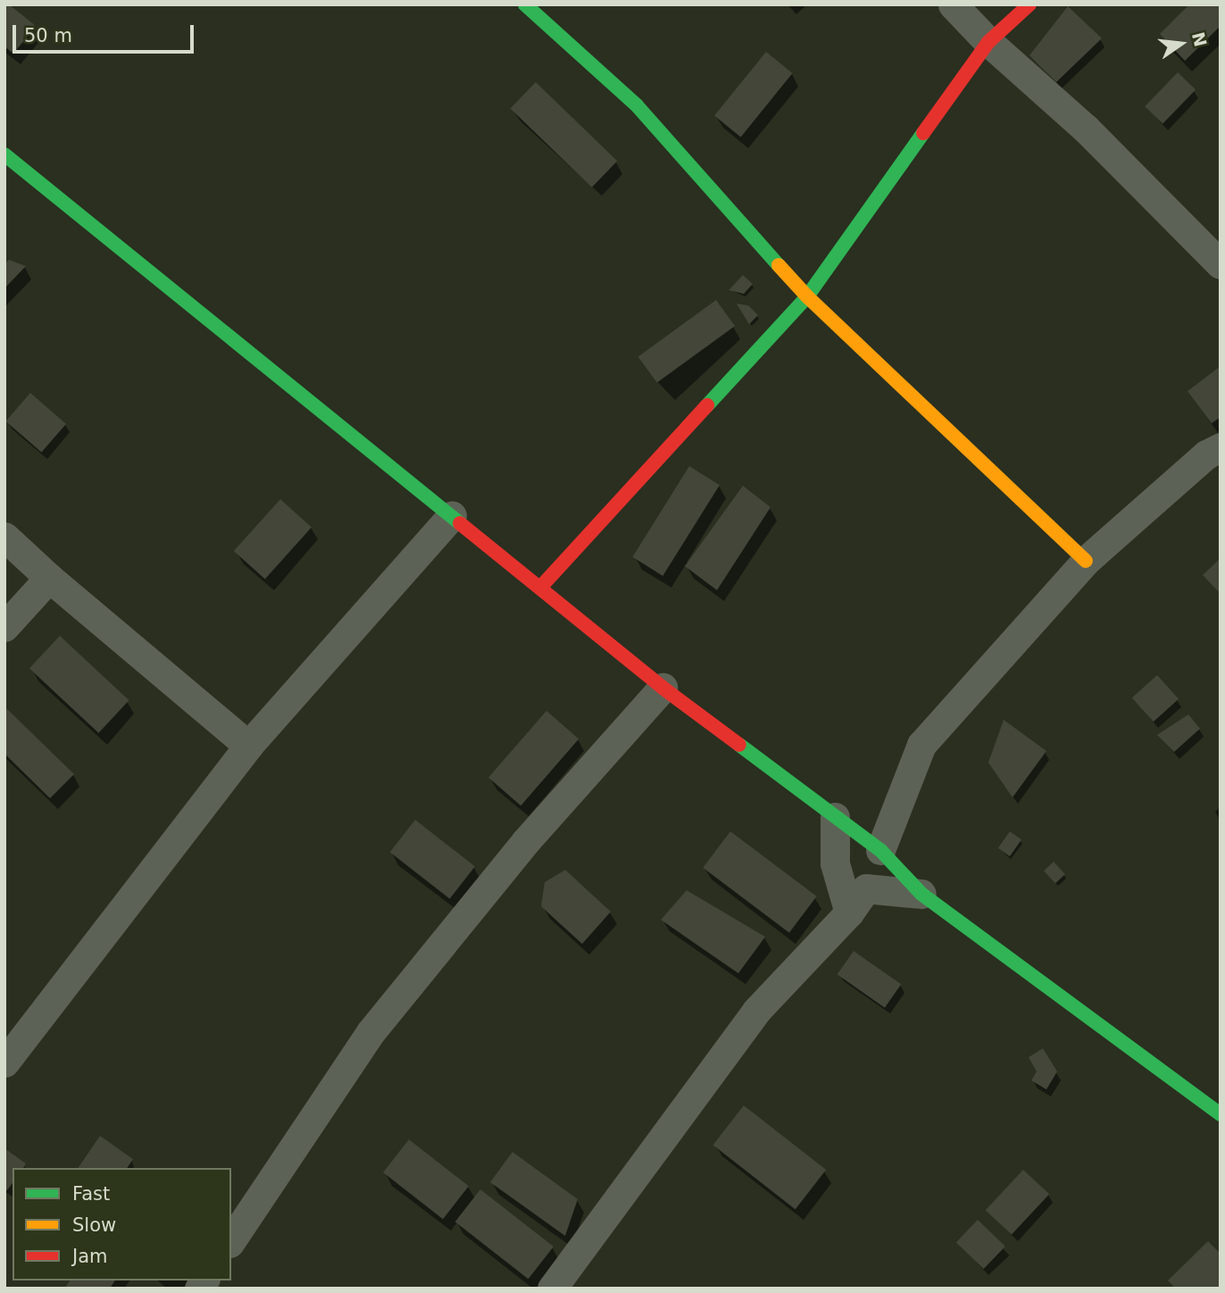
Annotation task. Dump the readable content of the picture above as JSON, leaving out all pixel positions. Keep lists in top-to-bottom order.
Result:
{
  "legend": ["Fast", "Slow", "Jam"],
  "scale_bar": "50 m",
  "north": "right"
}
